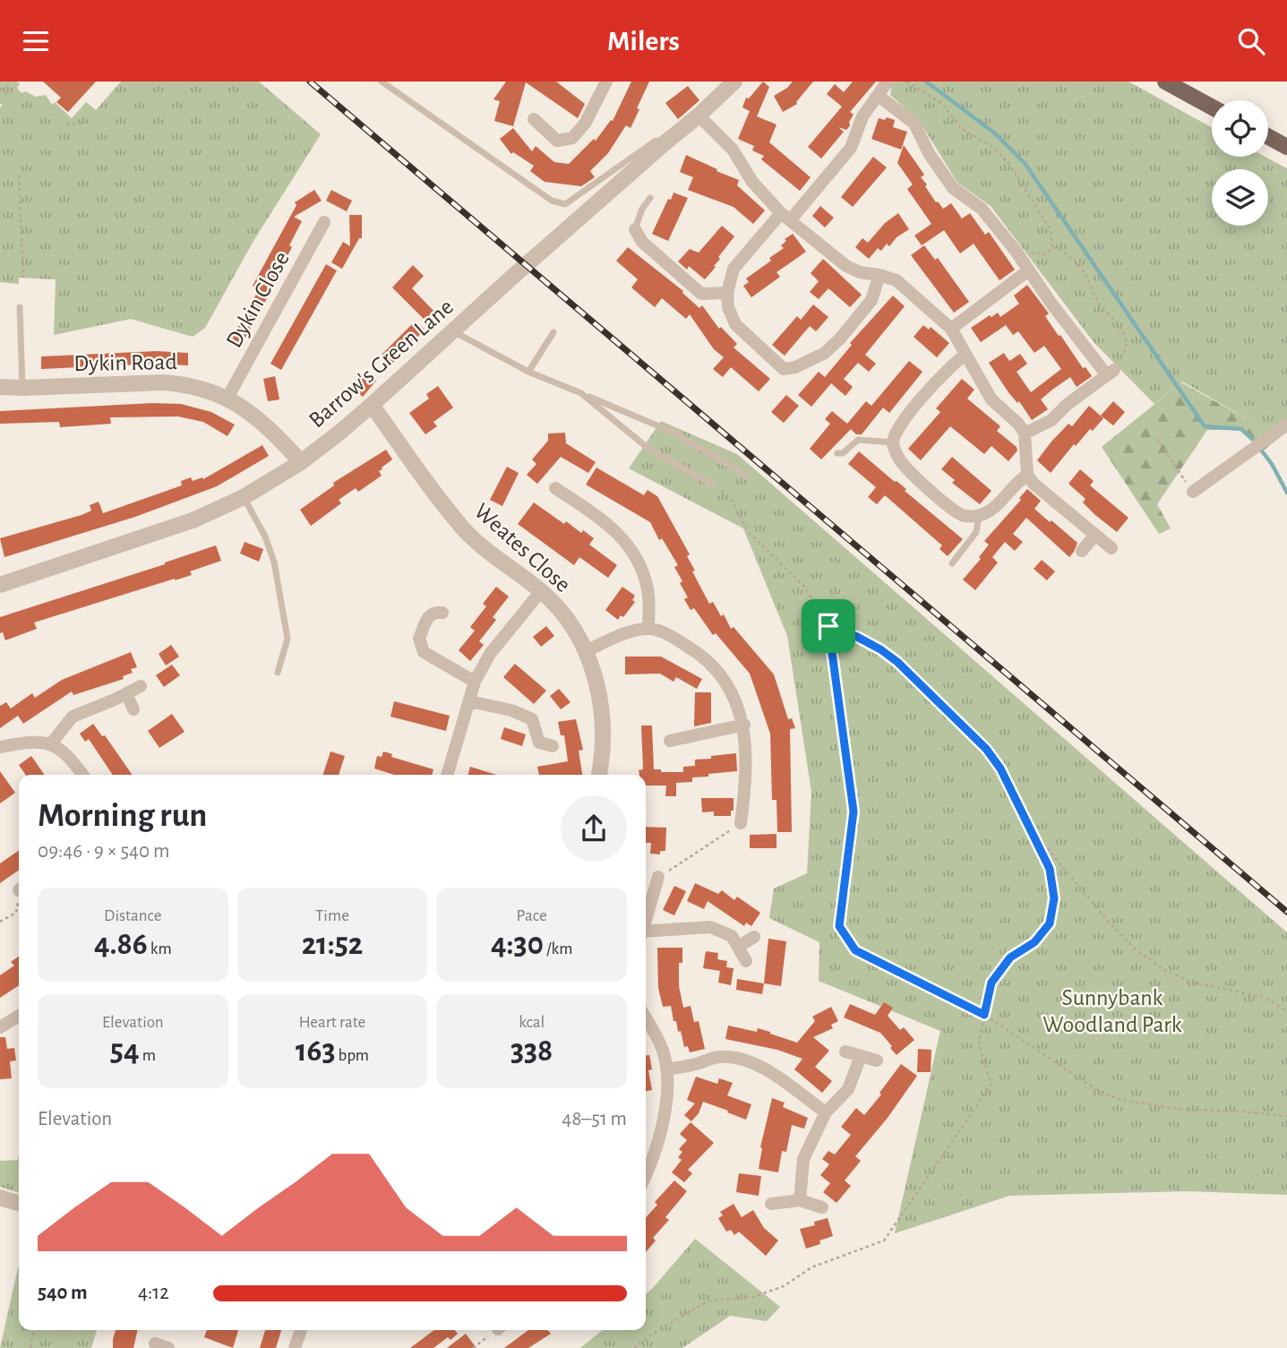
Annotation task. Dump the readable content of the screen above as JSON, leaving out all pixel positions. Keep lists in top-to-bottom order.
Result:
{
  "streets": {
    "street": [
      "Dykin Close",
      "Dykin Road",
      "Barrow's Green Lane",
      "Weates Close"
    ]
  },
  "crossings": [
    ["Dykin Close", "Dykin Road"],
    ["Dykin Road", "Barrow's Green Lane"],
    ["Barrow's Green Lane", "Weates Close"]
  ],
  "parks": ["Sunnybank Woodland Park"],
  "page": {
    "header": "Milers",
    "heading": ["Morning run", "09:46 · 9 × 540 m"],
    "stats": [
      ["Distance", "4.86 km"],
      ["Time", "21:52"],
      ["Pace", "4:30 /km"],
      ["Elevation", "54 m"],
      ["Heart rate", "163 bpm"],
      ["kcal", "338"]
    ],
    "chart": ["Elevation", "48–51 m"],
    "list": [
      {
        "name": "540 m",
        "note": "4:12"
      }
    ]
  }
}
